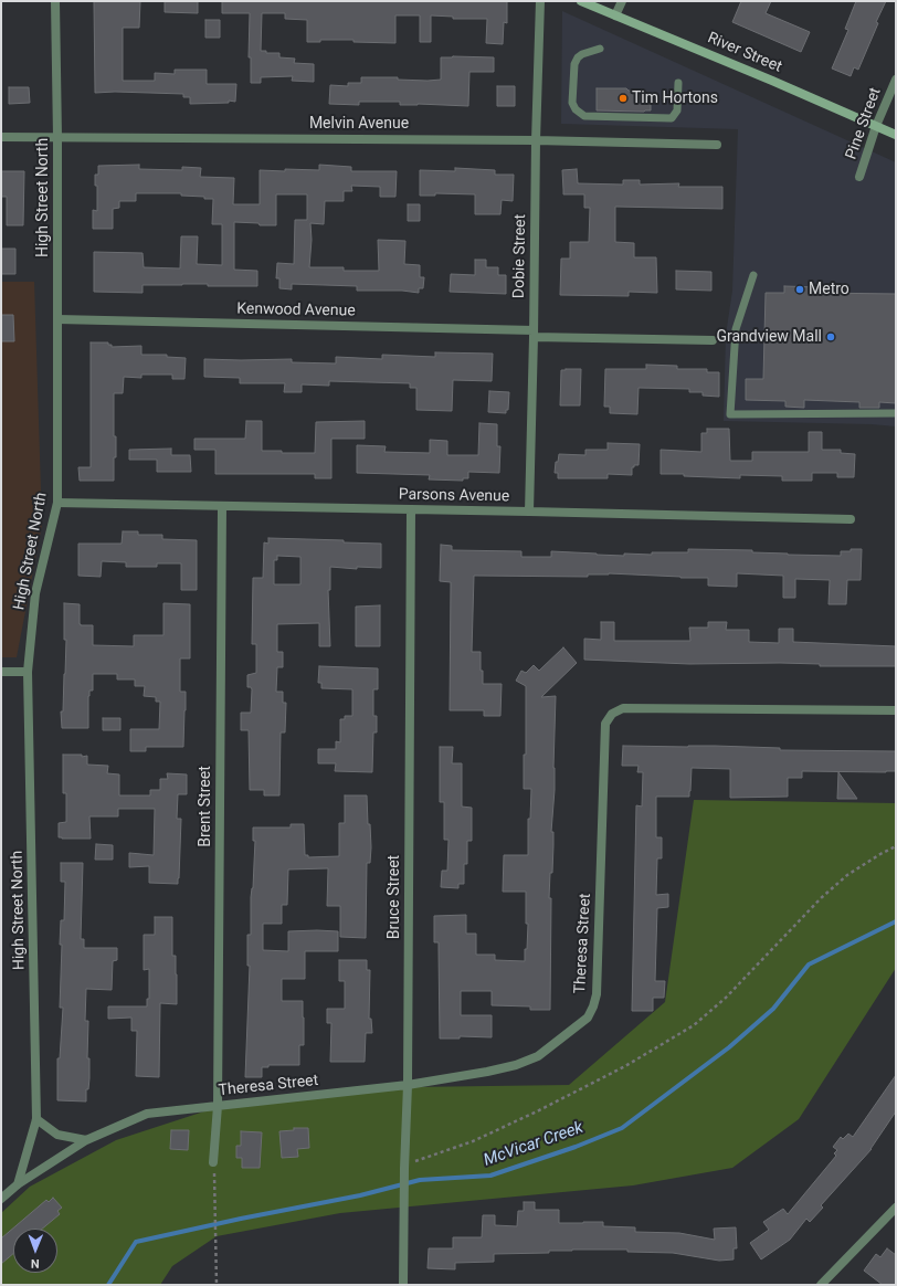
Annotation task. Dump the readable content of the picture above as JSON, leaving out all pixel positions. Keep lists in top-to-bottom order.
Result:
{
  "streets": {
    "main road": ["River Street"],
    "street": [
      "Melvin Avenue",
      "Pine Street",
      "High Street North",
      "Dobie Street",
      "Kenwood Avenue",
      "Parsons Avenue",
      "Brent Street",
      "Bruce Street",
      "Theresa Street"
    ]
  },
  "crossings": [
    ["River Street", "Pine Street"],
    ["Melvin Avenue", "High Street North"],
    ["Melvin Avenue", "Dobie Street"],
    ["High Street North", "Kenwood Avenue"],
    ["High Street North", "Parsons Avenue"],
    ["High Street North", "Theresa Street"],
    ["Dobie Street", "Kenwood Avenue"],
    ["Dobie Street", "Parsons Avenue"],
    ["Parsons Avenue", "Brent Street"],
    ["Parsons Avenue", "Bruce Street"],
    ["Brent Street", "Theresa Street"],
    ["Bruce Street", "Theresa Street"]
  ],
  "water": ["McVicar Creek"],
  "places": ["Tim Hortons", "Metro", "Grandview Mall"],
  "north": "bottom"
}
